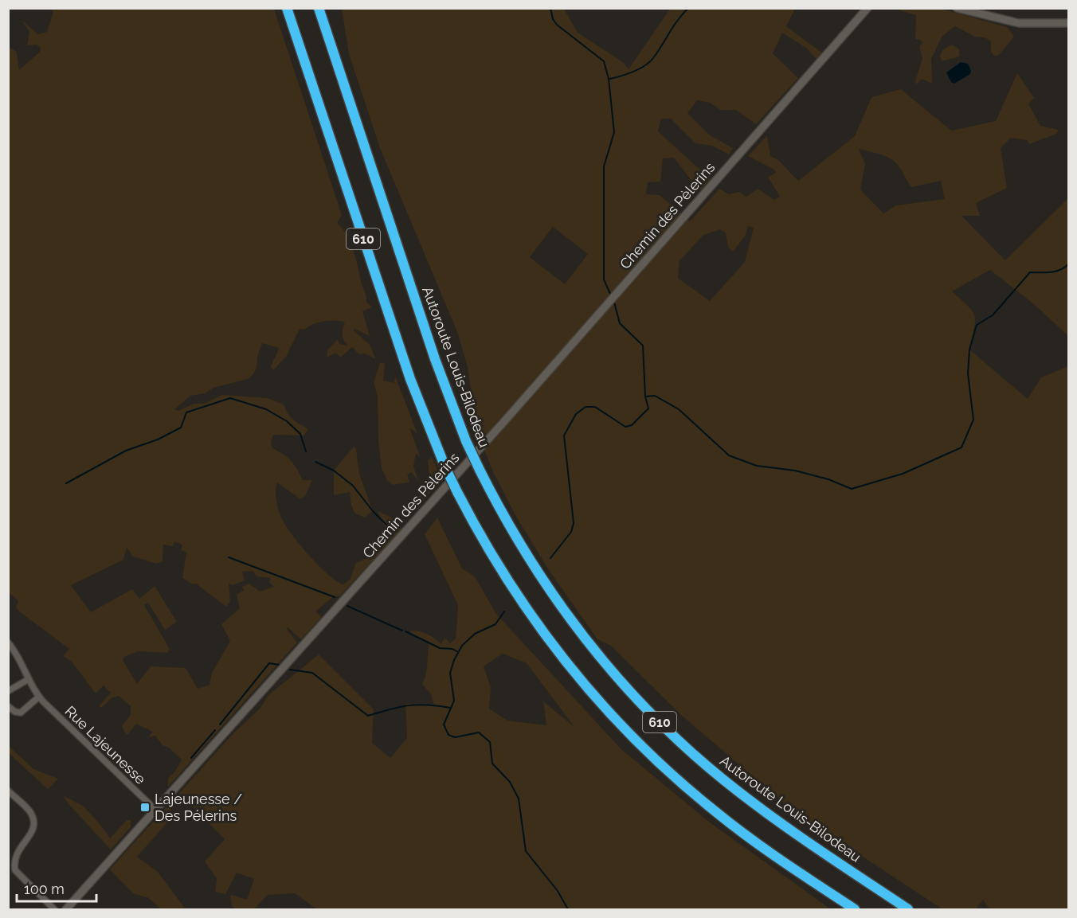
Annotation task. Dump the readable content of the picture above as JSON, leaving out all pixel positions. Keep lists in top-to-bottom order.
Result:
{
  "streets": {
    "highway": ["610", "Autoroute Louis-Bilodeau"],
    "street": ["Chemin des Pèlerins", "Rue Lajeunesse"]
  },
  "crossings": [
    ["Chemin des Pèlerins", "Rue Lajeunesse"]
  ],
  "places": {
    "transit": ["Lajeunesse / Des Pélerins"]
  },
  "scale_bar": "100 m"
}
